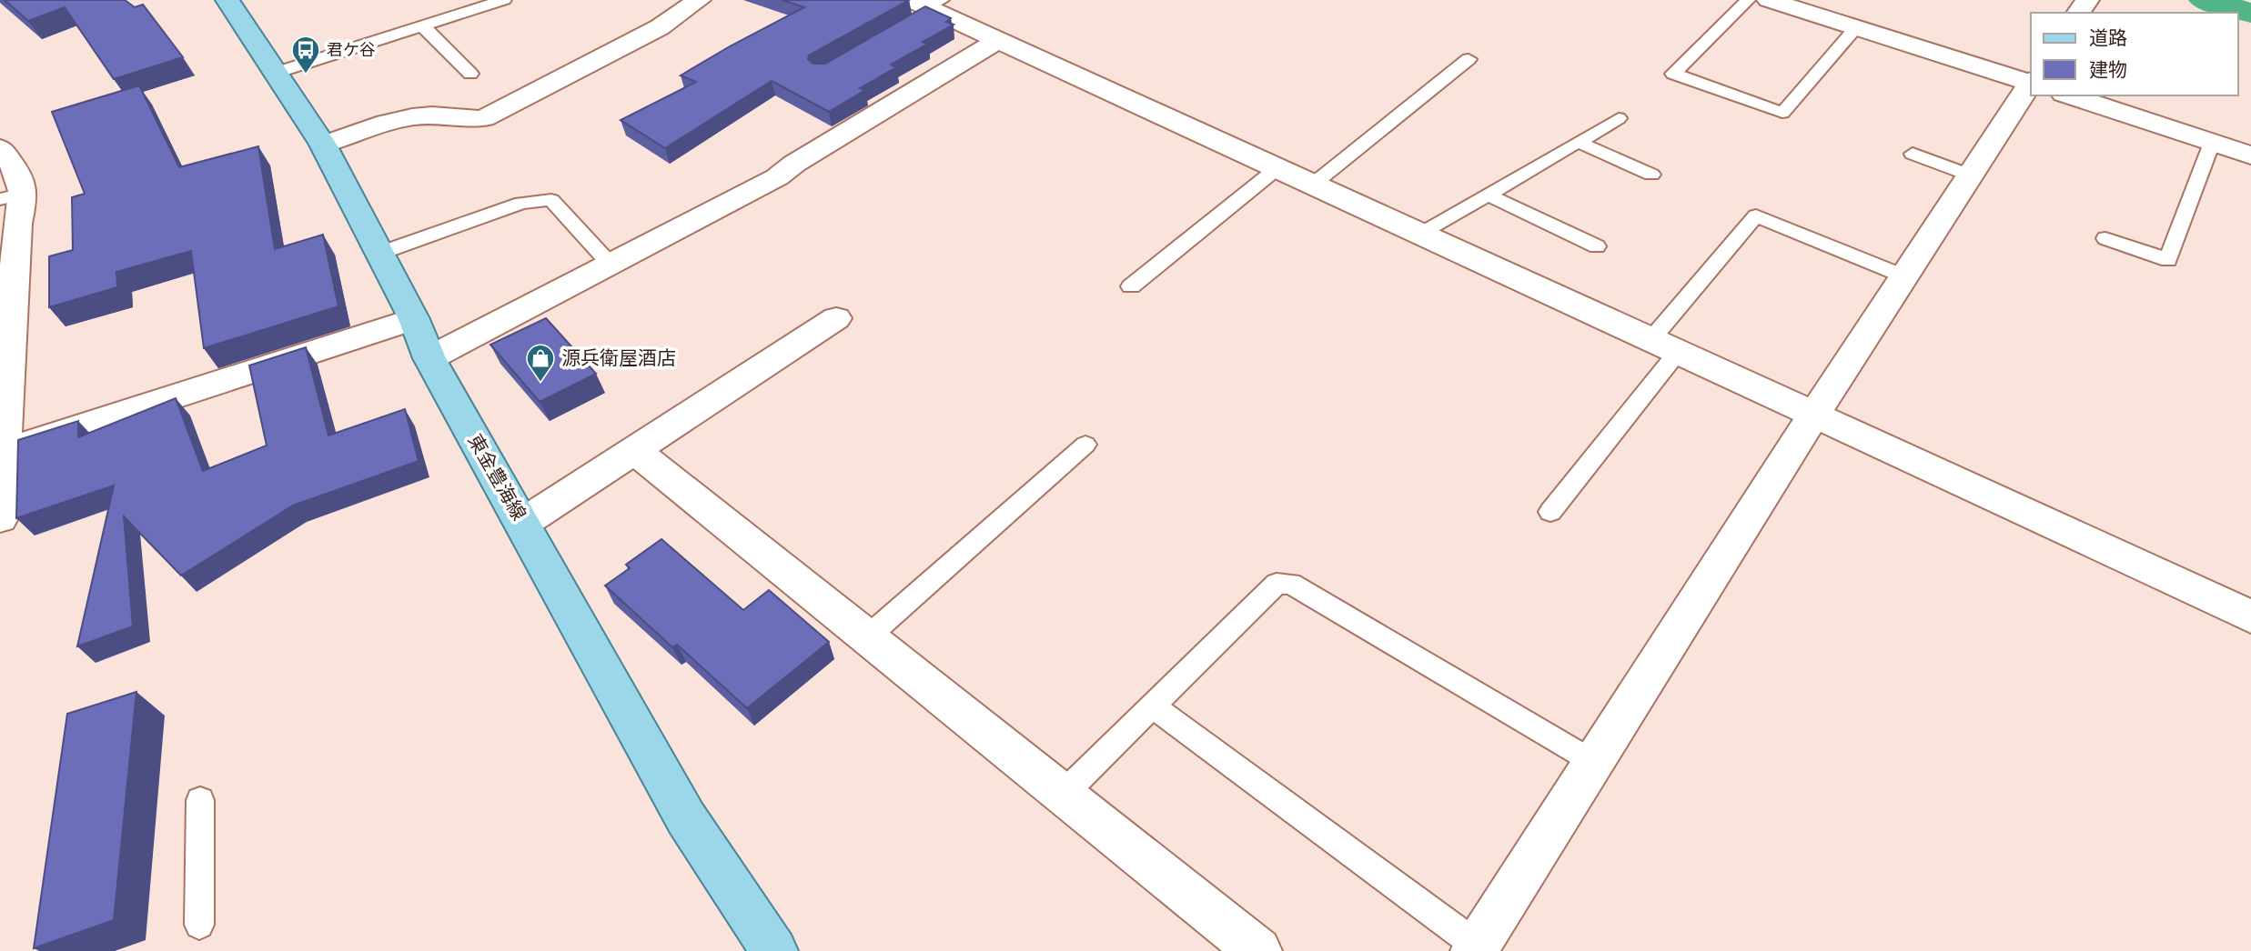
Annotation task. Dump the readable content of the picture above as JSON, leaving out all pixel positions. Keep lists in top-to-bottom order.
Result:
{
  "streets": {
    "main road": ["東金豊海線"]
  },
  "places": {
    "bus stop": ["君ケ谷"],
    "shop": ["源兵衛屋酒店"]
  },
  "legend": ["道路", "建物"]
}
